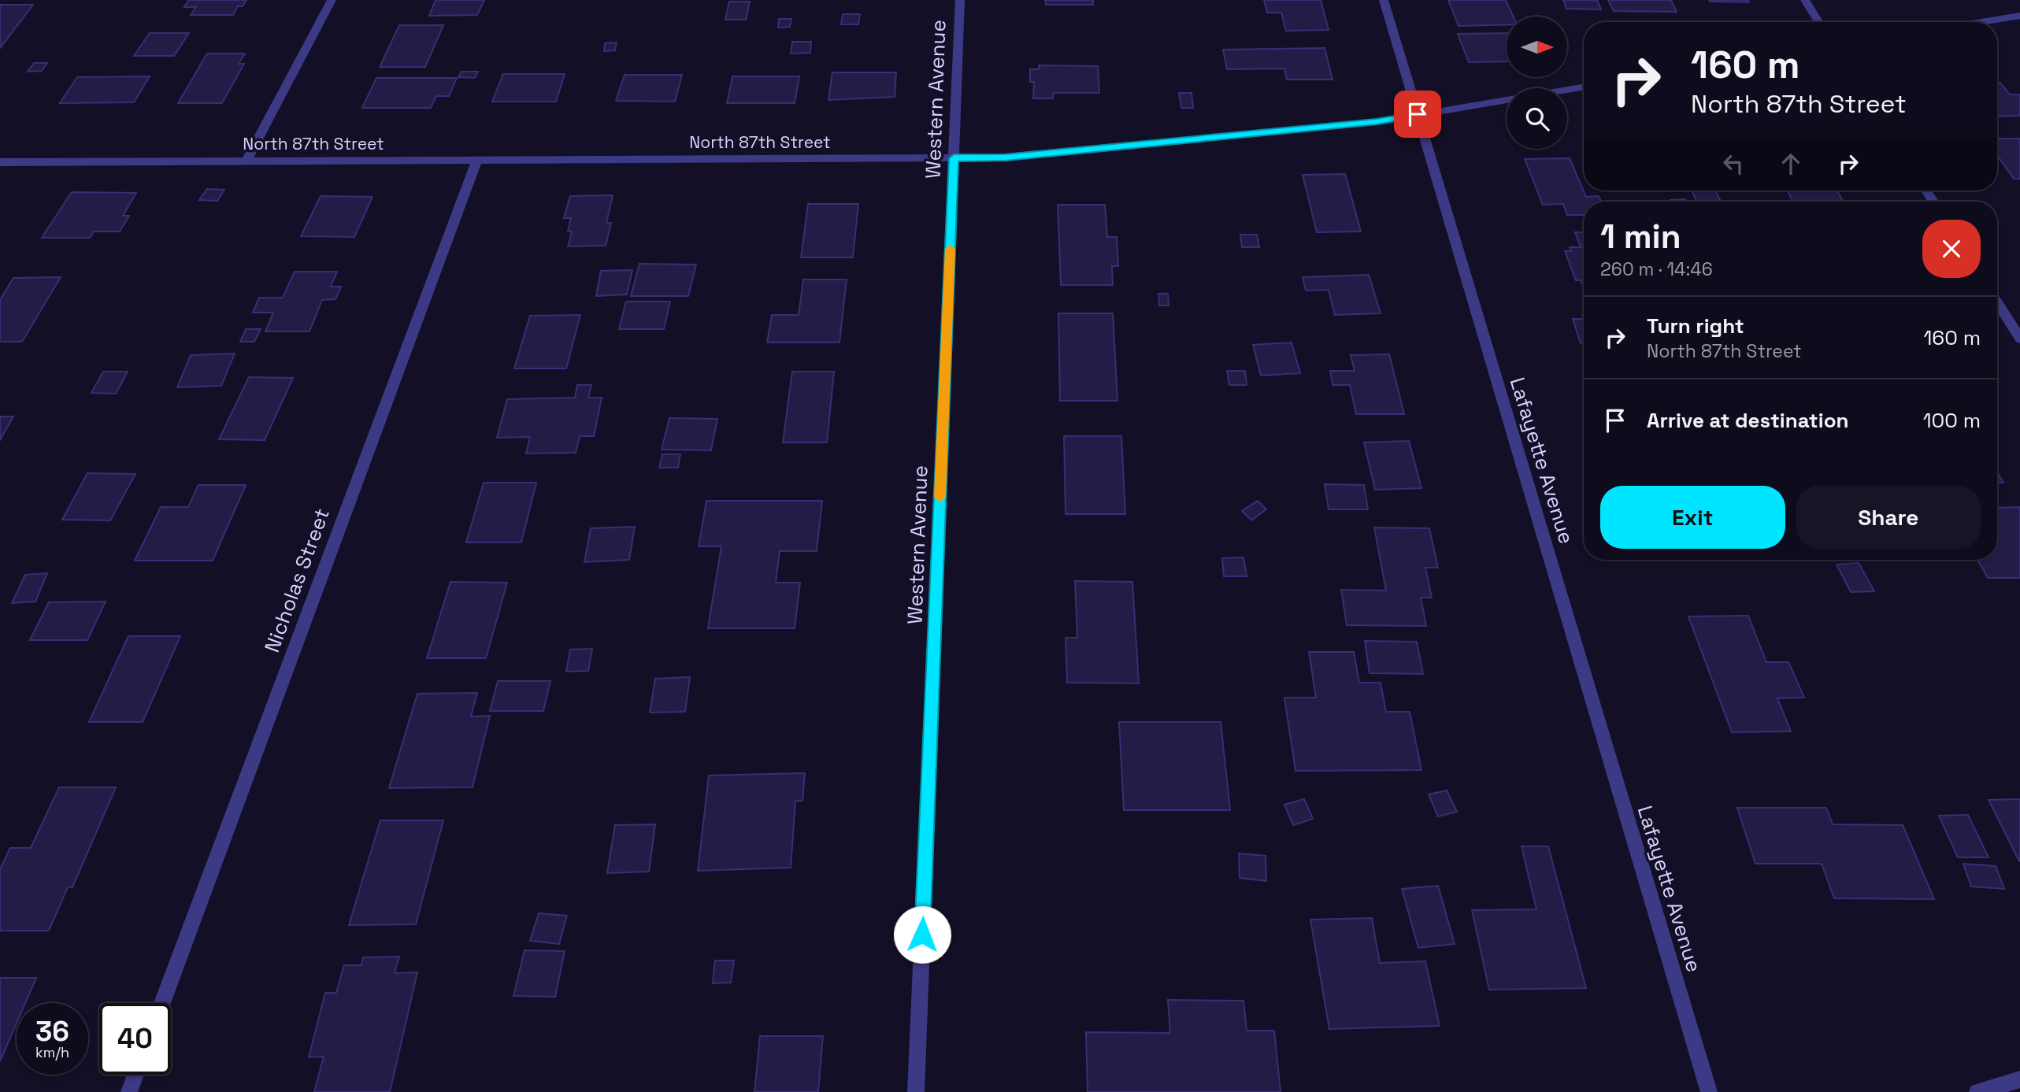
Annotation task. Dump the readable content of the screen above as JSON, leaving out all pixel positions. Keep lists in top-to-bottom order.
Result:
{
  "streets": {
    "street": [
      "Western Avenue",
      "North 87th Street",
      "Lafayette Avenue",
      "Nicholas Street"
    ]
  },
  "crossings": [
    ["Western Avenue", "North 87th Street"],
    ["North 87th Street", "Lafayette Avenue"],
    ["North 87th Street", "Nicholas Street"]
  ],
  "north": "right",
  "page": {
    "turn": ["160 m", "North 87th Street"],
    "heading": ["1 min", "260 m · 14:46"],
    "list": [
      {
        "name": "Turn right",
        "note": "North 87th Street",
        "value": "160 m"
      },
      {
        "name": "Arrive at destination",
        "value": "100 m"
      }
    ],
    "buttons": ["Exit", "Share"],
    "speed": "36 km/h",
    "limit": "40"
  }
}
